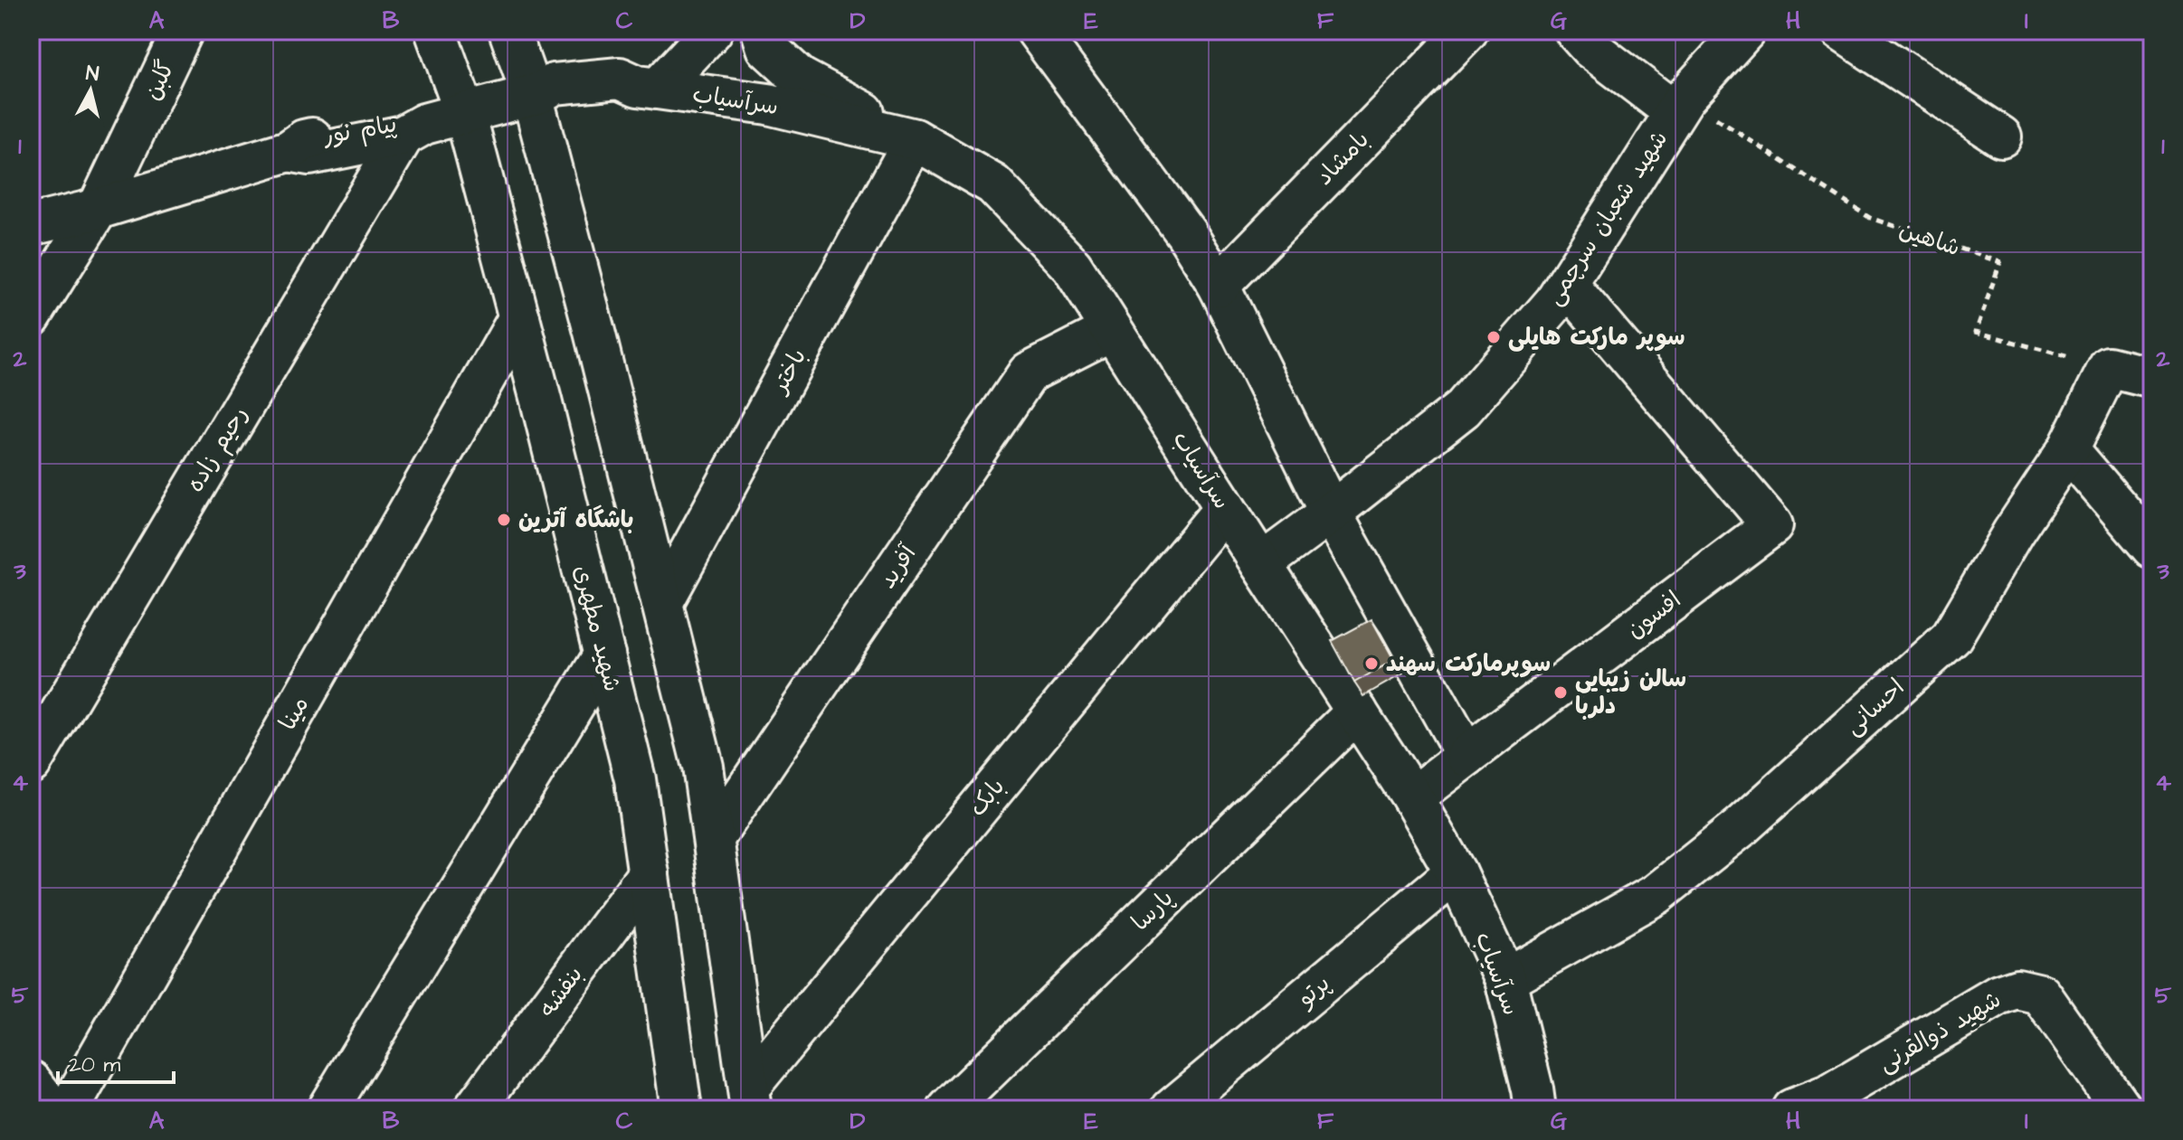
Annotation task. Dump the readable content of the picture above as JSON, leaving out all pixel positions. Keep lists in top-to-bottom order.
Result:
{
  "streets": {
    "main road": [
      "گلبن",
      "سرآسیاب",
      "پیام نور",
      "بامشاد",
      "شهید شعبان سرچمی",
      "باختر",
      "رحیم زاده",
      "آفرید",
      "افسون",
      "شهید مطهری",
      "احسانی",
      "مینا",
      "بابک",
      "پارسا",
      "پرتو",
      "بنفشه",
      "شهید ذوالقرنی"
    ],
    "path": ["شاهین"]
  },
  "crossings": [
    ["گلبن", "پیام نور"],
    ["سرآسیاب", "پیام نور"],
    ["سرآسیاب", "شهید شعبان سرچمی"],
    ["سرآسیاب", "باختر"],
    ["سرآسیاب", "آفرید"],
    ["سرآسیاب", "افسون"],
    ["سرآسیاب", "شهید مطهری"],
    ["سرآسیاب", "احسانی"],
    ["سرآسیاب", "بابک"],
    ["سرآسیاب", "پارسا"],
    ["سرآسیاب", "پرتو"],
    ["پیام نور", "رحیم زاده"],
    ["پیام نور", "شهید مطهری"],
    ["شهید شعبان سرچمی", "شاهین"],
    ["شهید شعبان سرچمی", "افسون"],
    ["شاهین", "احسانی"],
    ["شهید مطهری", "مینا"],
    ["شهید مطهری", "بنفشه"]
  ],
  "places": [
    "سوپر مارکت هایلی",
    "باشگاه آترین",
    "سوپرمارکت سهند",
    "سالن زیبایی دلربا"
  ],
  "scale_bar": "20 m",
  "north": "top",
  "grid": {
    "columns": [
      "A",
      "B",
      "C",
      "D",
      "E",
      "F",
      "G",
      "H",
      "I"
    ],
    "rows": [
      "1",
      "2",
      "3",
      "4",
      "5"
    ]
  }
}
